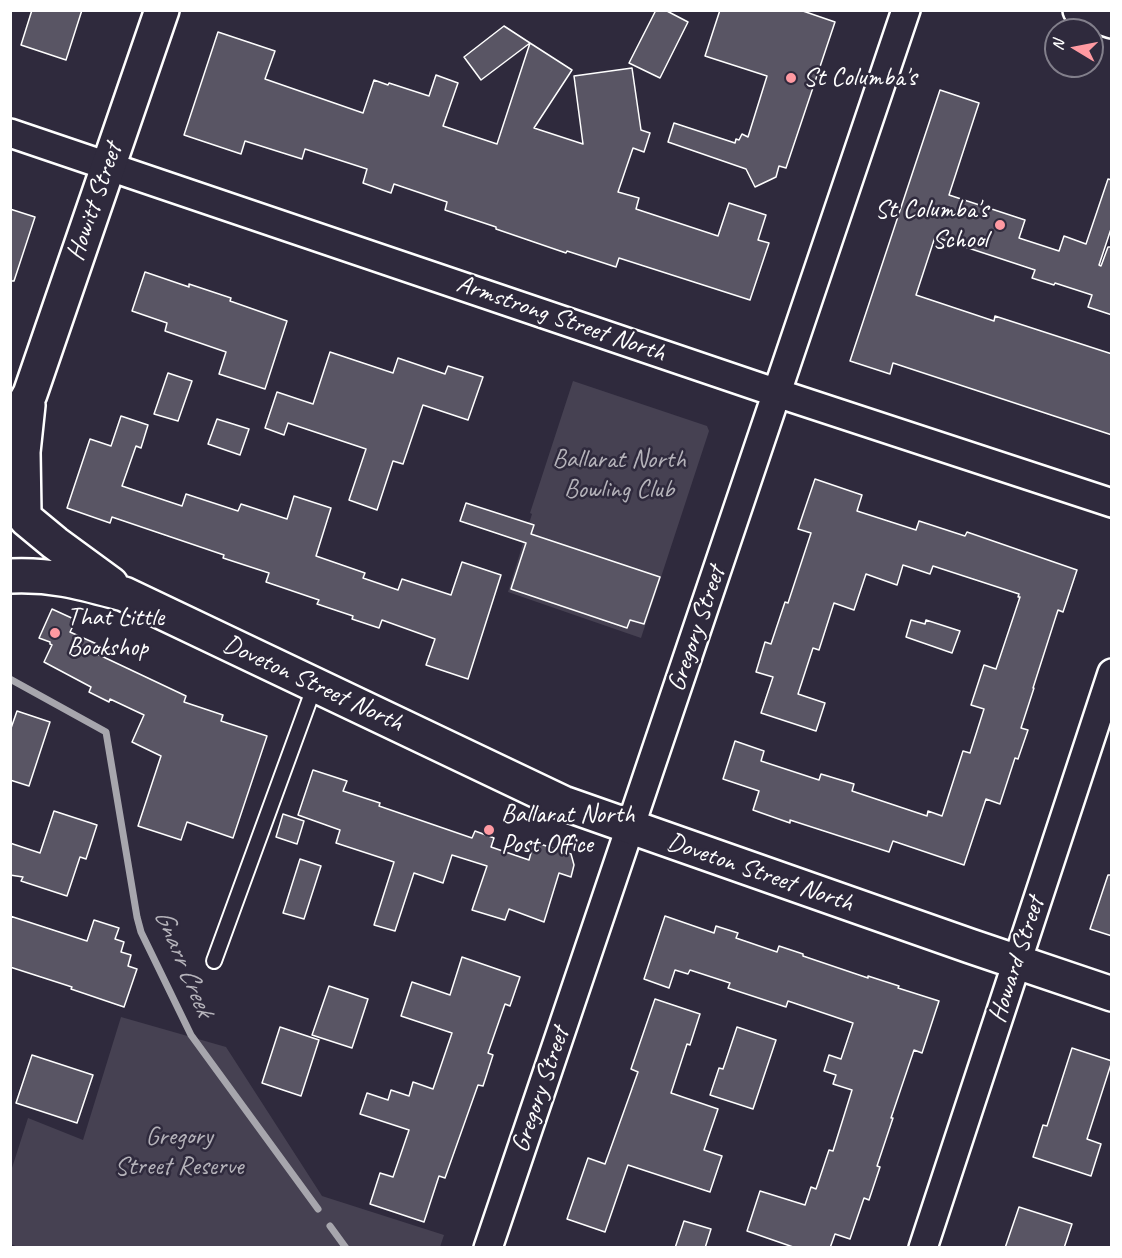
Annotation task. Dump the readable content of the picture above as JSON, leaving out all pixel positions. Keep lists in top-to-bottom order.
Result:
{
  "streets": {
    "main road": ["Howitt Street", "Doveton Street North"],
    "street": ["Armstrong Street North", "Gregory Street", "Howard Street"]
  },
  "crossings": [
    ["Howitt Street", "Armstrong Street North"],
    ["Howitt Street", "Doveton Street North"],
    ["Armstrong Street North", "Gregory Street"],
    ["Gregory Street", "Doveton Street North"],
    ["Doveton Street North", "Howard Street"]
  ],
  "water": ["Gnarr Creek"],
  "parks": ["Ballarat North Bowling Club", "Gregory Street Reserve"],
  "places": [
    "St Columba's",
    "St Columba's School",
    "That Little Bookshop",
    "Ballarat North Post Office"
  ],
  "north": "left"
}
